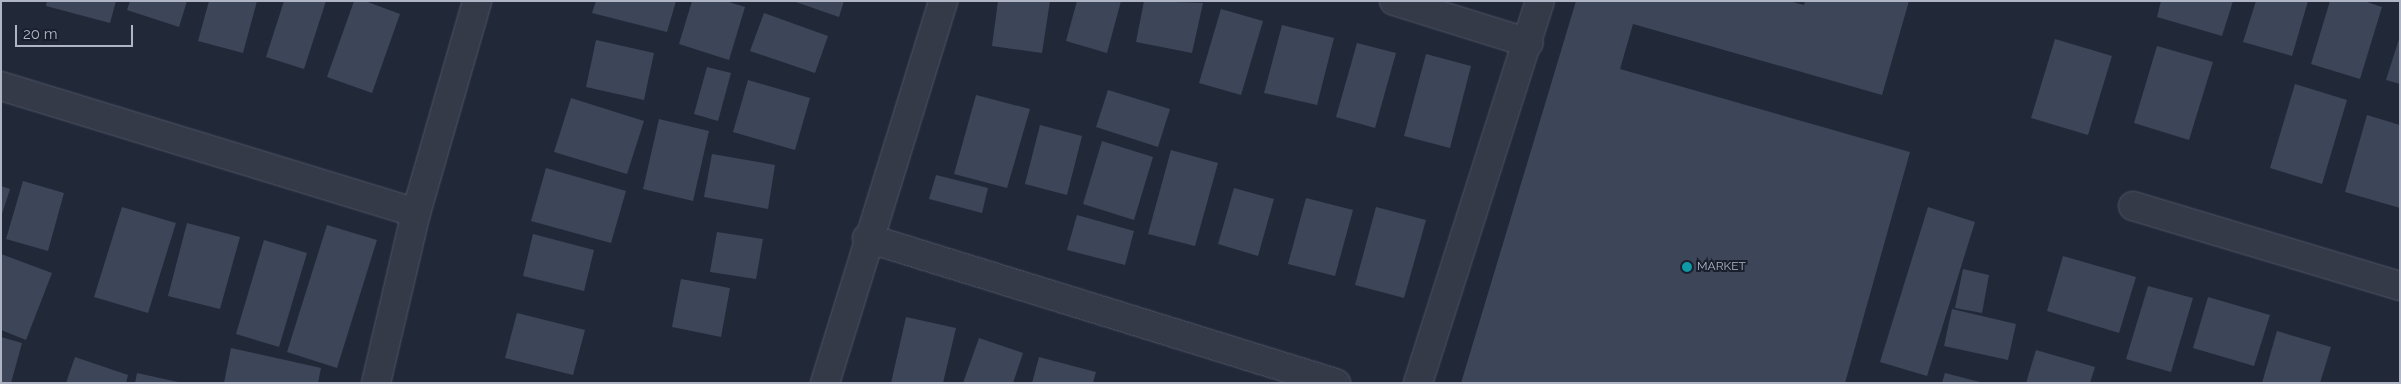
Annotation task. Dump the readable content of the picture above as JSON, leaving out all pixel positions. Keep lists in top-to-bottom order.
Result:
{
  "places": ["MARKET"],
  "scale_bar": "20 m"
}
